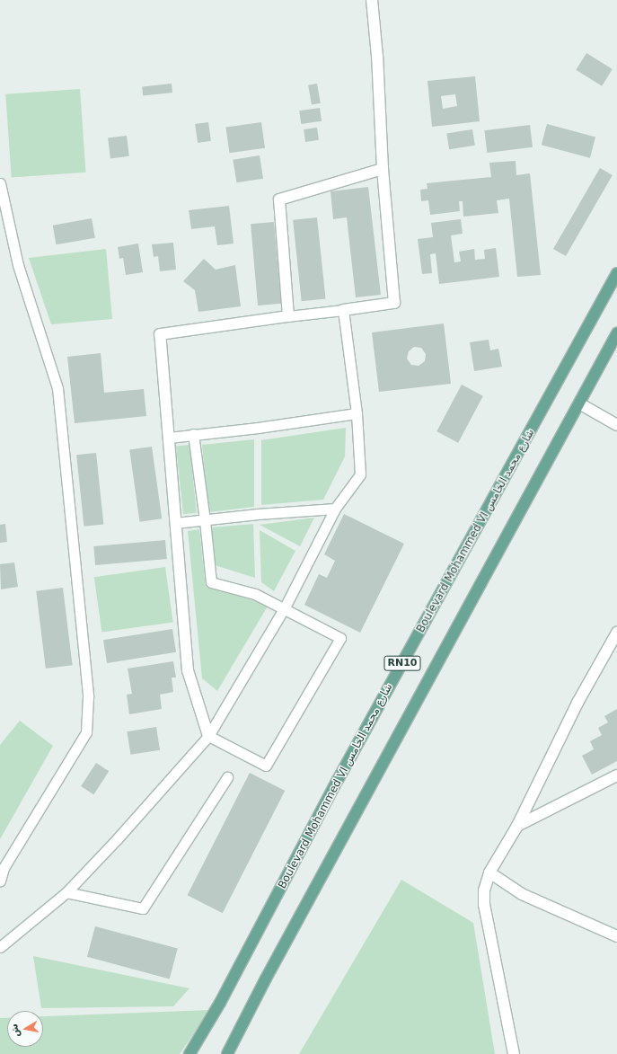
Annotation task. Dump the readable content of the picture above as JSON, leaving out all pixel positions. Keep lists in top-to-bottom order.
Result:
{
  "streets": {
    "main road": ["Boulevard Mohammed VI شارع محمد الخامس", "RN10"]
  },
  "north": "left"
}
